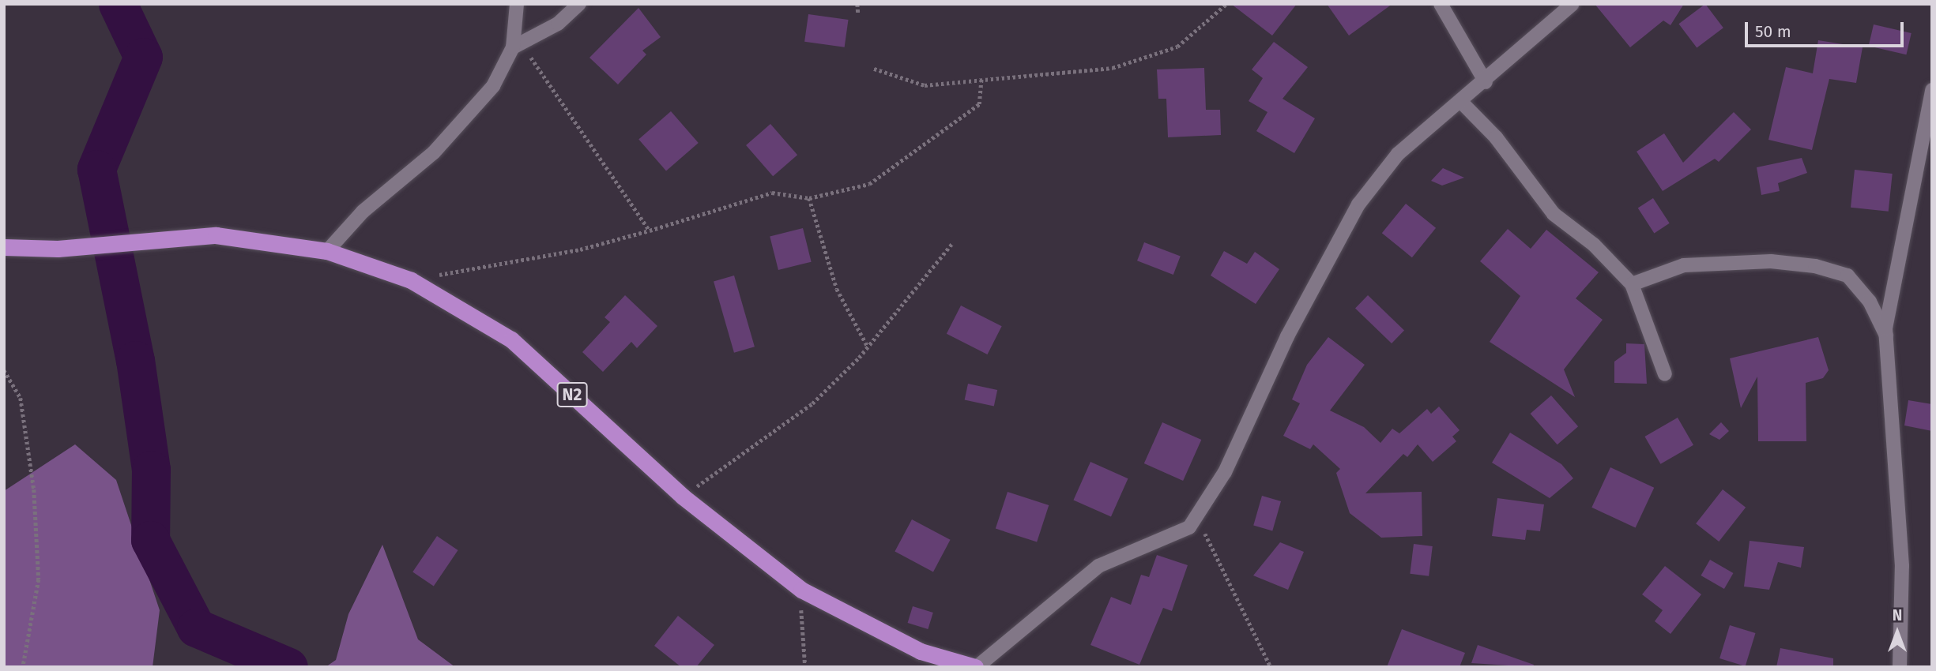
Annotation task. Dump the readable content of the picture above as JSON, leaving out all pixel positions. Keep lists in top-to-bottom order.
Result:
{
  "streets": {
    "highway": ["N2"]
  },
  "scale_bar": "50 m",
  "north": "top"
}
